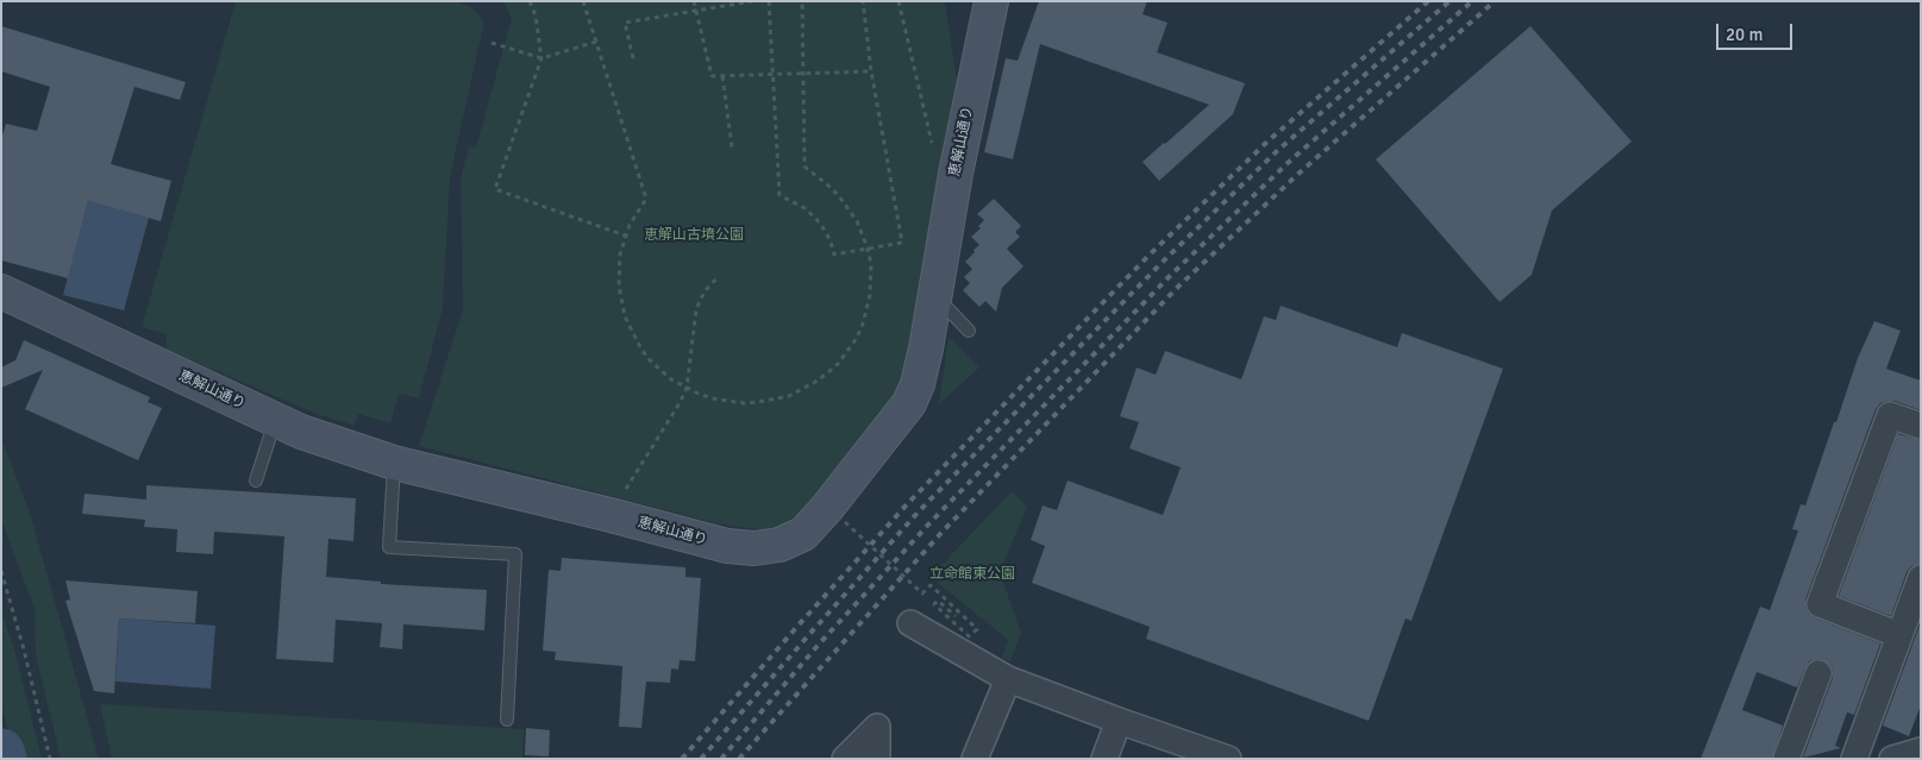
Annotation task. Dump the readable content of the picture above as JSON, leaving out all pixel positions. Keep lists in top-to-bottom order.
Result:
{
  "streets": {
    "street": ["恵解山通り"]
  },
  "parks": ["恵解山古墳公園", "立命館東公園"],
  "scale_bar": "20 m"
}
